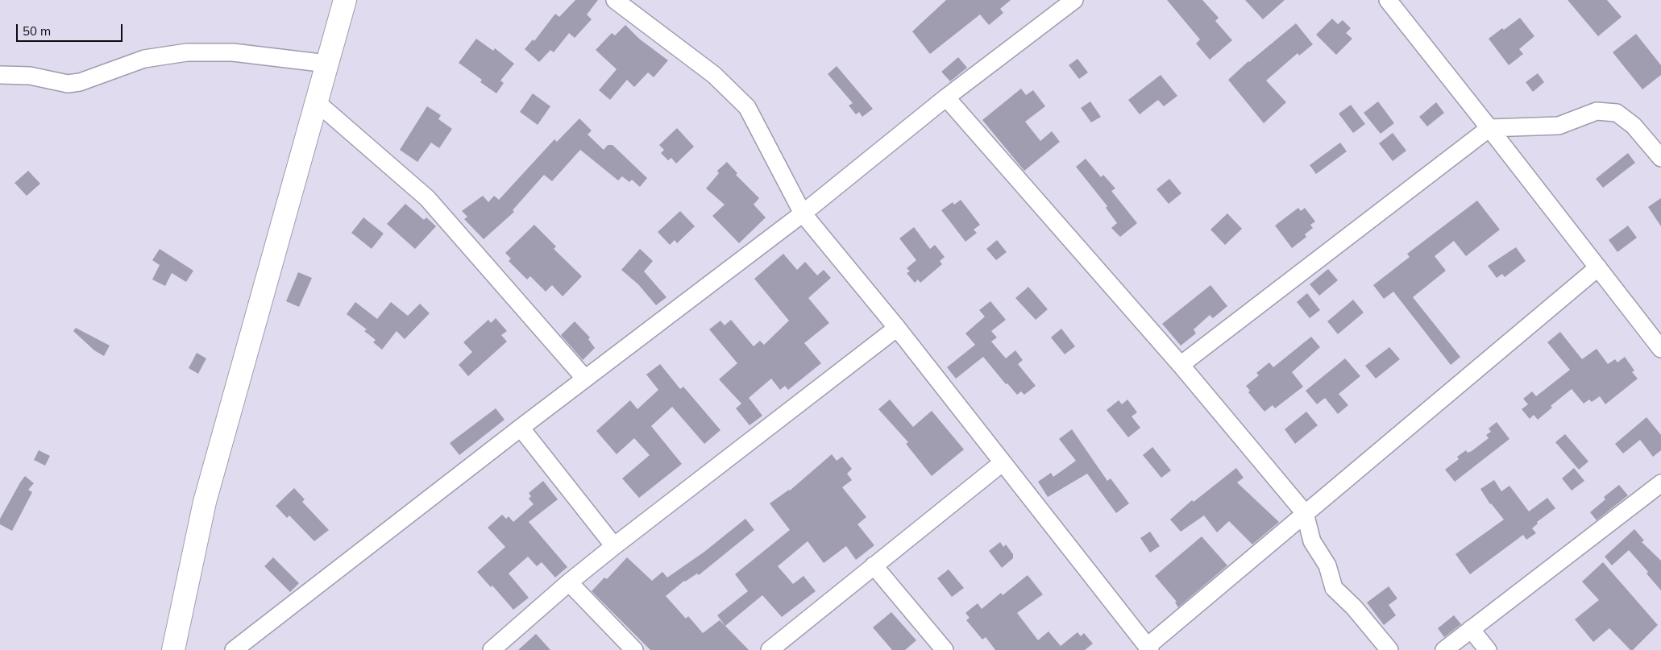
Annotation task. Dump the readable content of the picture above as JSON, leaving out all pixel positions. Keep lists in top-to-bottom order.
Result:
{
  "scale_bar": "50 m"
}
